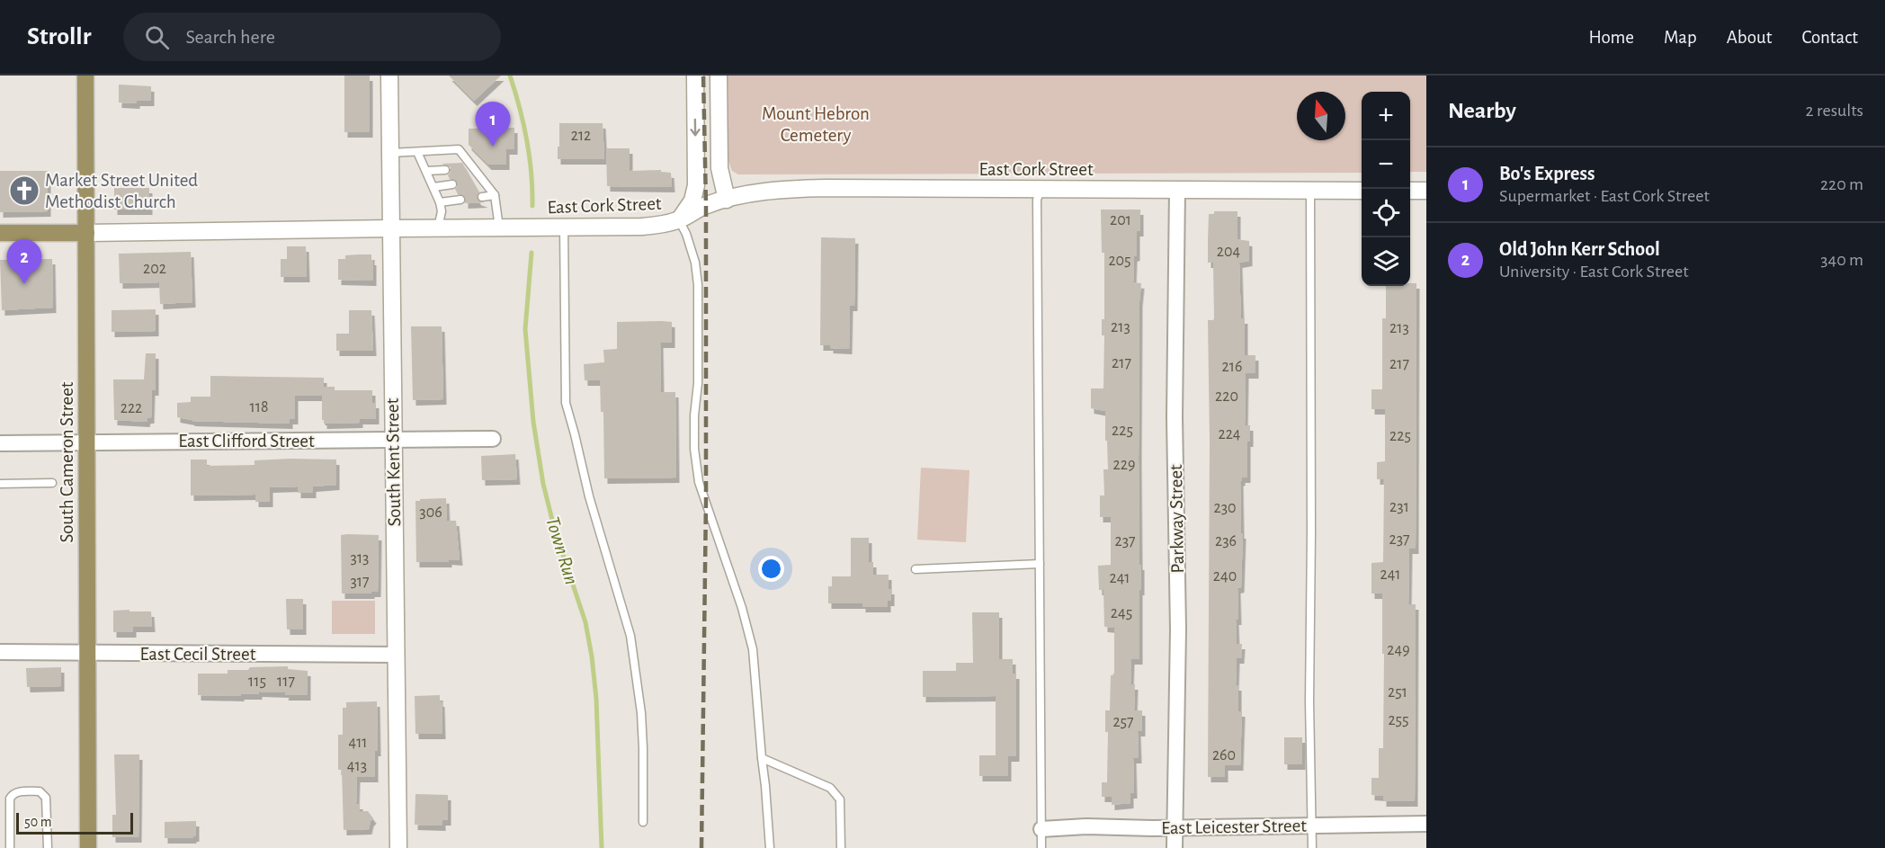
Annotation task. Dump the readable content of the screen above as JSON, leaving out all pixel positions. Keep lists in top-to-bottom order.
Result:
{
  "streets": {
    "main road": ["East Cork Street", "South Cameron Street", "South Kent Street"],
    "street": [
      "East Clifford Street",
      "Parkway Street",
      "East Cecil Street",
      "East Leicester Street"
    ]
  },
  "crossings": [
    ["East Cork Street", "South Cameron Street"],
    ["East Cork Street", "South Kent Street"],
    ["East Cork Street", "Parkway Street"],
    ["East Clifford Street", "South Cameron Street"],
    ["East Clifford Street", "South Kent Street"],
    ["South Cameron Street", "East Cecil Street"],
    ["South Kent Street", "East Cecil Street"],
    ["Parkway Street", "East Leicester Street"]
  ],
  "water": ["Town Run"],
  "parks": ["Mount Hebron Cemetery"],
  "places": {
    "church": ["Market Street United Methodist Church"]
  },
  "house_numbers": [
    "212",
    "201",
    "204",
    "205",
    "202",
    "213",
    "213",
    "217",
    "217",
    "216",
    "220",
    "118",
    "222",
    "225",
    "224",
    "225",
    "229",
    "231",
    "230",
    "306",
    "237",
    "237",
    "236",
    "313",
    "241",
    "240",
    "241",
    "317",
    "245",
    "249",
    "115",
    "117",
    "251",
    "255",
    "257",
    "411",
    "260",
    "413"
  ],
  "scale_bar": "50 m",
  "north": "top",
  "page": {
    "header": "Strollr",
    "search": "Search here",
    "nav": [
      "Home",
      "Map",
      "About",
      "Contact"
    ],
    "heading": ["Nearby", "2 results"],
    "map_buttons": ["+", "−"],
    "pins": ["1", "2"],
    "list": [
      {
        "mark": "1",
        "name": "Bo's Express",
        "note": "Supermarket · East Cork Street",
        "value": "220 m"
      },
      {
        "mark": "2",
        "name": "Old John Kerr School",
        "note": "University · East Cork Street",
        "value": "340 m"
      }
    ],
    "scale": "50 m"
  }
}
